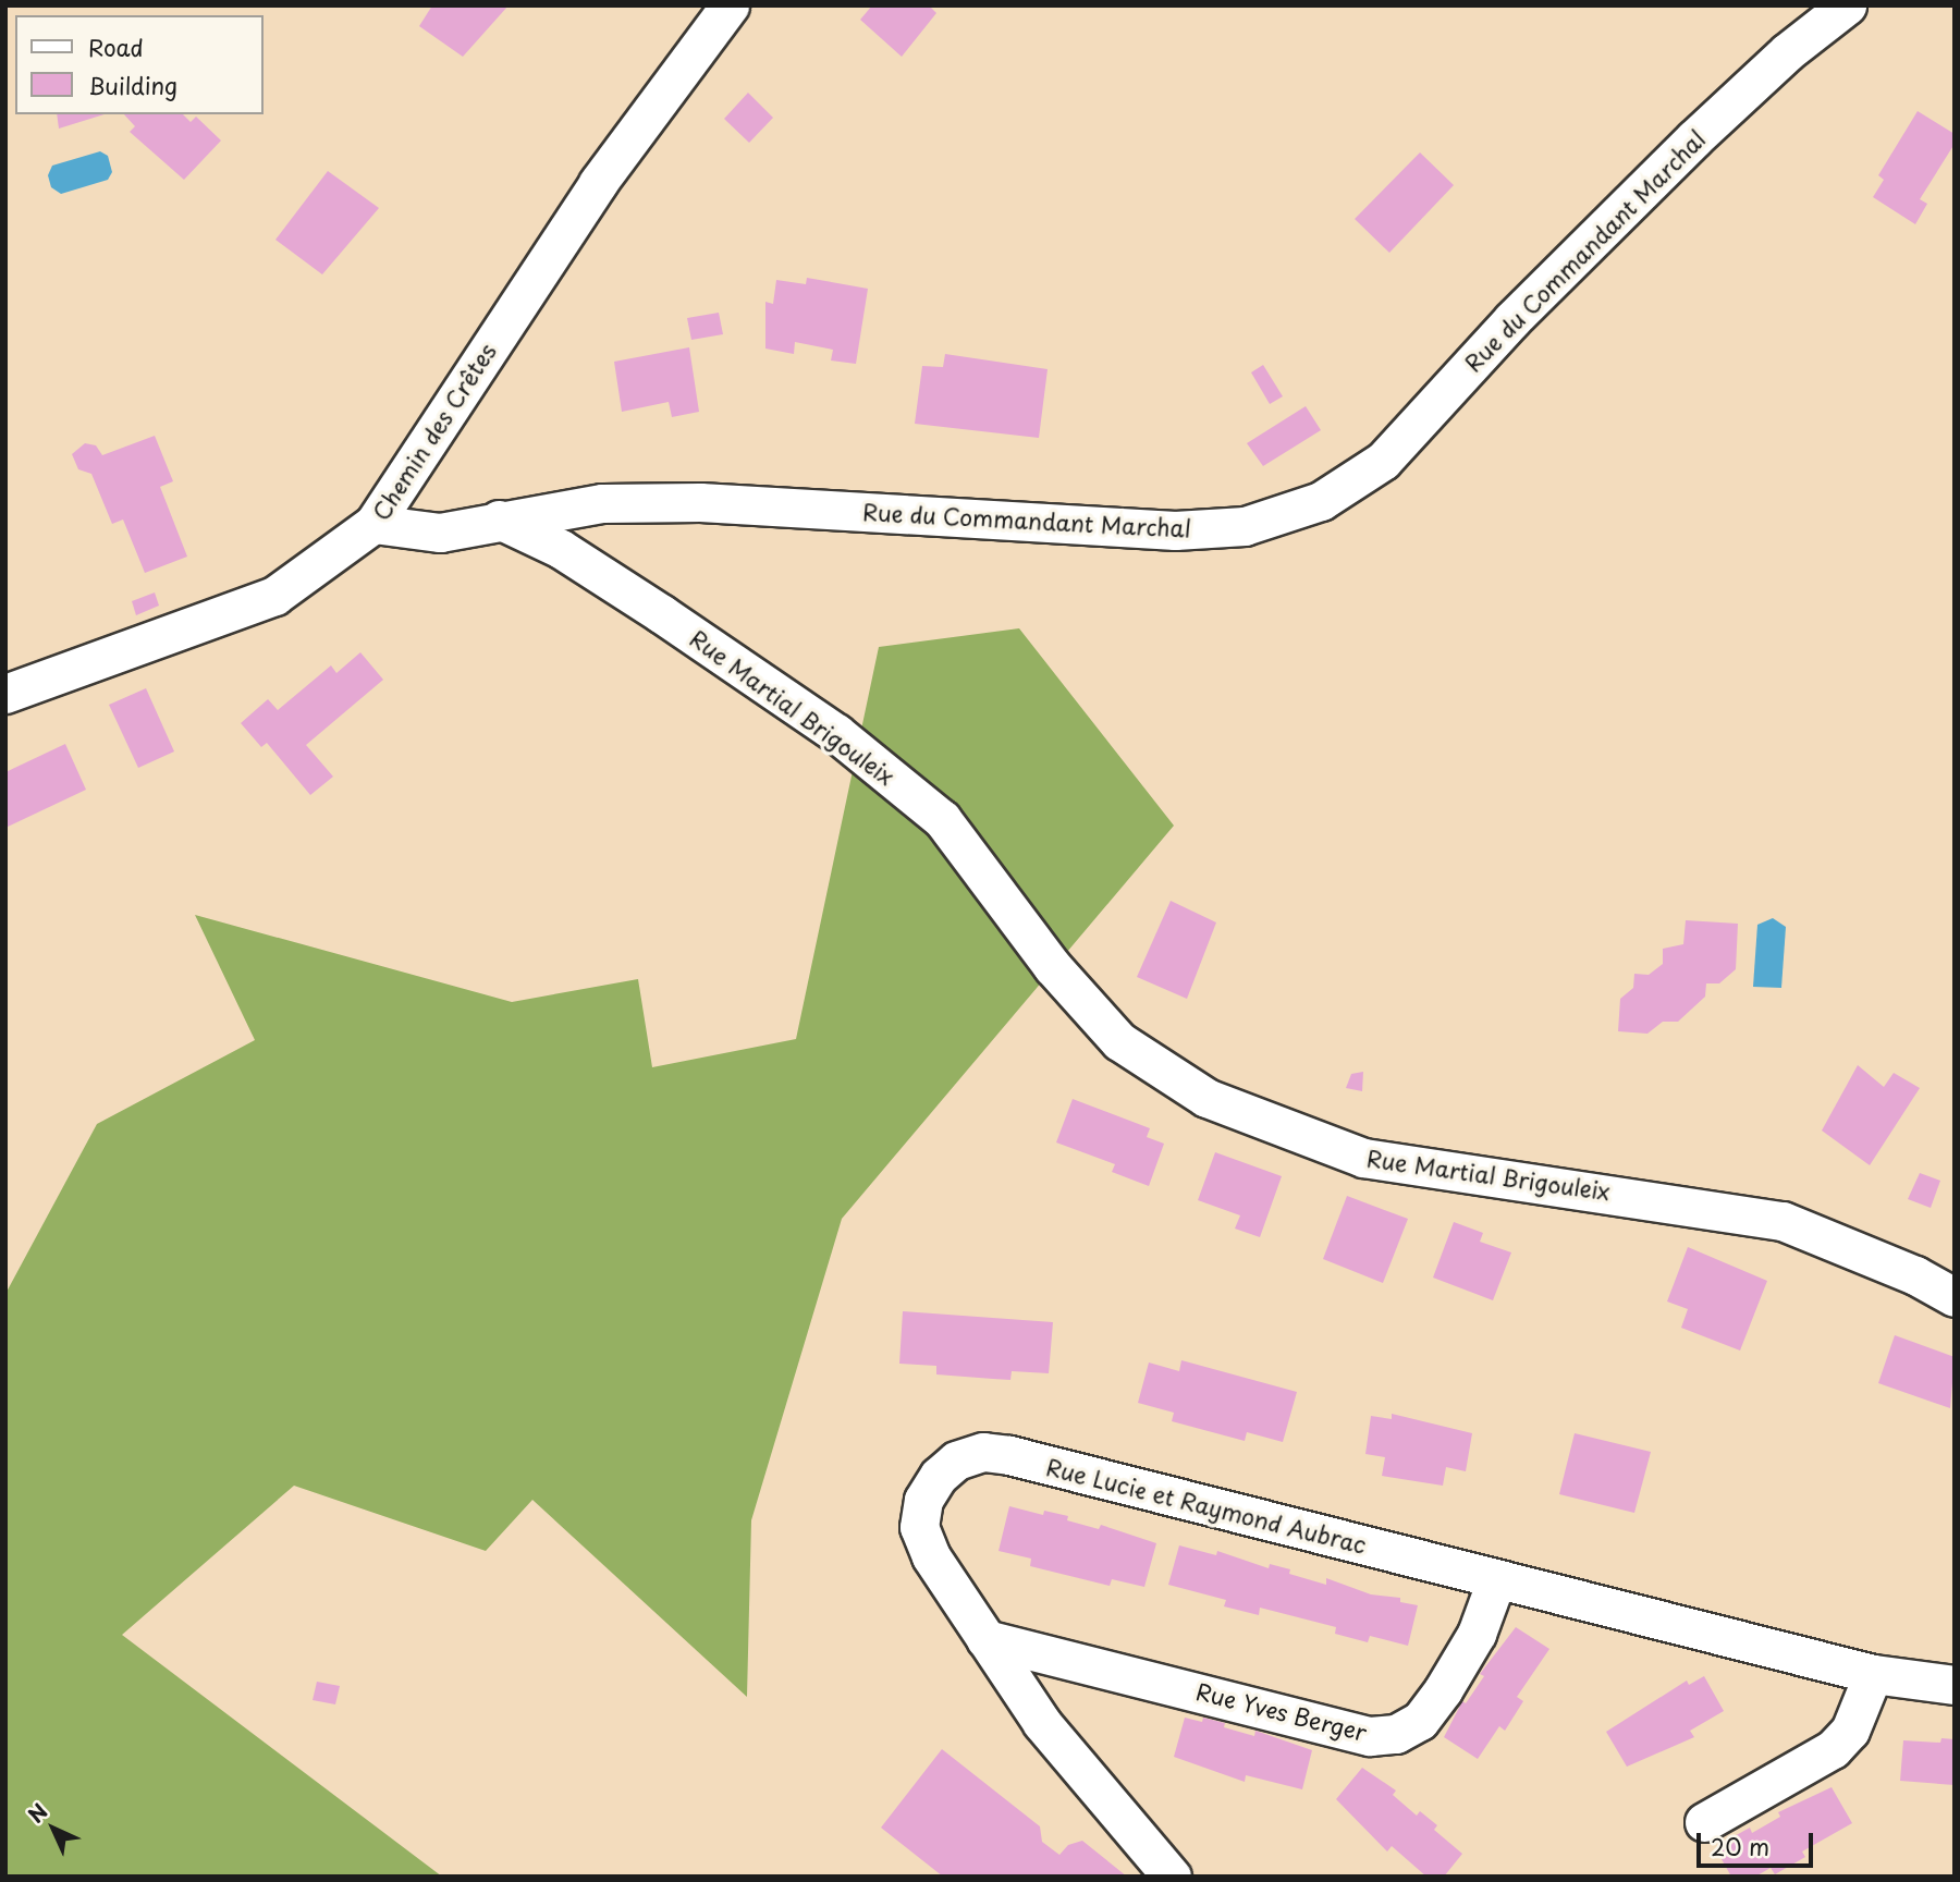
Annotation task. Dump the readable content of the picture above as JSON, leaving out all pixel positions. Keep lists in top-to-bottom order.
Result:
{
  "streets": {
    "street": [
      "Rue du Commandant Marchal",
      "Chemin des Crêtes",
      "Rue Martial Brigouleix",
      "Rue Lucie et Raymond Aubrac",
      "Rue Yves Berger"
    ]
  },
  "crossings": [
    ["Rue du Commandant Marchal", "Chemin des Crêtes"],
    ["Rue du Commandant Marchal", "Rue Martial Brigouleix"],
    ["Rue Lucie et Raymond Aubrac", "Rue Yves Berger"]
  ],
  "legend": ["Road", "Building"],
  "scale_bar": "20 m",
  "north": "top left"
}
